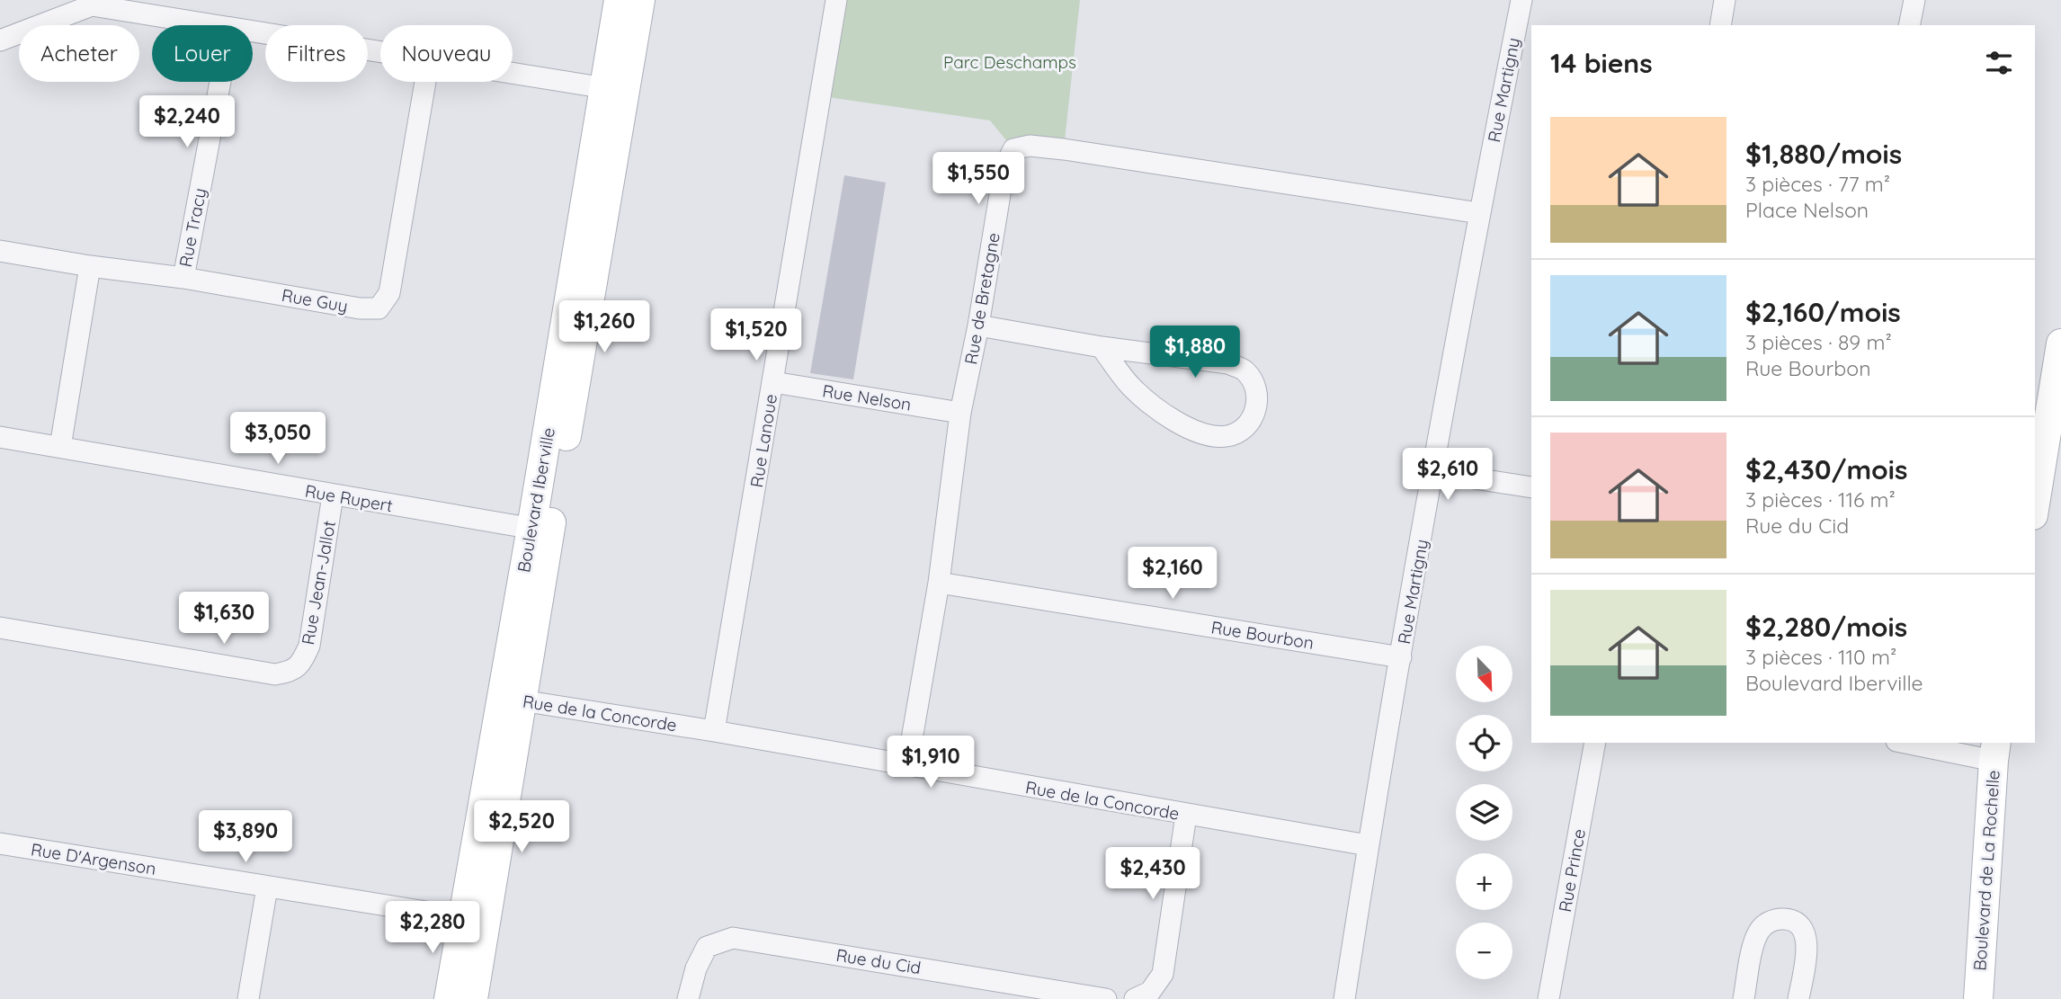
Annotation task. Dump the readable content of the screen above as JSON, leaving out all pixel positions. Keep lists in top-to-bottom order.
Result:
{
  "streets": {
    "street": [
      "Rue Martigny",
      "Rue Tracy",
      "Rue de Bretagne",
      "Rue Guy",
      "Rue Nelson",
      "Rue Lanoue",
      "Rue Rupert",
      "Boulevard Iberville",
      "Rue Jean-Jallot",
      "Rue Bourbon",
      "Rue de la Concorde",
      "Rue D'Argenson",
      "Rue Prince",
      "Boulevard de La Rochelle",
      "Rue du Cid"
    ]
  },
  "crossings": [
    ["Rue Martigny", "Rue de Bretagne"],
    ["Rue Martigny", "Rue Bourbon"],
    ["Rue Martigny", "Rue de la Concorde"],
    ["Rue Tracy", "Rue Guy"],
    ["Rue de Bretagne", "Rue Nelson"],
    ["Rue de Bretagne", "Rue Bourbon"],
    ["Rue de Bretagne", "Rue de la Concorde"],
    ["Rue Nelson", "Rue Lanoue"],
    ["Rue Lanoue", "Rue de la Concorde"],
    ["Rue Rupert", "Boulevard Iberville"],
    ["Rue Rupert", "Rue Jean-Jallot"],
    ["Boulevard Iberville", "Rue de la Concorde"],
    ["Boulevard Iberville", "Rue D'Argenson"]
  ],
  "parks": ["Parc Deschamps"],
  "north": "bottom right",
  "page": {
    "chip": [
      "Acheter",
      "Louer",
      "Filtres",
      "Nouveau"
    ],
    "heading": "14 biens",
    "price": [
      "$2,240",
      "$1,550",
      "$1,260",
      "$1,520",
      "$1,880",
      "$3,050",
      "$2,610",
      "$2,160",
      "$1,630",
      "$1,910",
      "$2,520",
      "$3,890",
      "$2,430",
      "$2,280"
    ],
    "list": [
      {
        "name": "$1,880/mois",
        "note": "3 pièces · 77 m² · Place Nelson"
      },
      {
        "name": "$2,160/mois",
        "note": "3 pièces · 89 m² · Rue Bourbon"
      },
      {
        "name": "$2,430/mois",
        "note": "3 pièces · 116 m² · Rue du Cid"
      },
      {
        "name": "$2,280/mois",
        "note": "3 pièces · 110 m² · Boulevard Iberville"
      }
    ],
    "map_buttons": ["+", "−"]
  }
}
